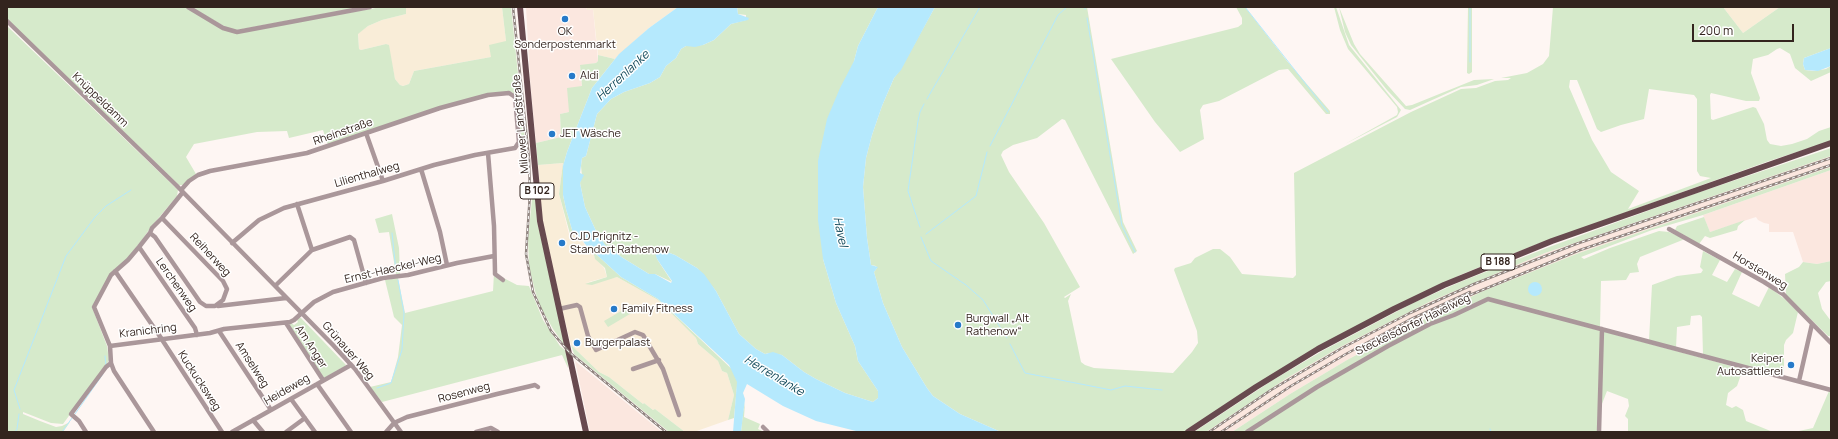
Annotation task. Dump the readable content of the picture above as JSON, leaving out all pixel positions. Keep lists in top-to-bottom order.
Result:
{
  "streets": {
    "main road": ["Milower Landstraße", "B 102", "B 188"],
    "street": [
      "Knüppeldamm",
      "Rheinstraße",
      "Lilienthalweg",
      "Reiherweg",
      "Ernst-Haeckel-Weg",
      "Horstenweg",
      "Lerchenweg",
      "Steckelsdorfer Havelweg",
      "Kranichring",
      "Am Anger",
      "Grünauer Weg",
      "Amselweg",
      "Kuckucksweg",
      "Heideweg",
      "Rosenweg"
    ]
  },
  "crossings": [
    ["Knüppeldamm", "Rheinstraße"],
    ["Knüppeldamm", "Kranichring"],
    ["Knüppeldamm", "Grünauer Weg"],
    ["Rheinstraße", "Lilienthalweg"],
    ["Rheinstraße", "Kranichring"],
    ["Rheinstraße", "Grünauer Weg"],
    ["Lilienthalweg", "Grünauer Weg"],
    ["Reiherweg", "Kranichring"],
    ["Ernst-Haeckel-Weg", "Kranichring"],
    ["Ernst-Haeckel-Weg", "Grünauer Weg"],
    ["Lerchenweg", "Kranichring"],
    ["Kranichring", "Am Anger"],
    ["Kranichring", "Grünauer Weg"],
    ["Kranichring", "Amselweg"],
    ["Kranichring", "Kuckucksweg"],
    ["Am Anger", "Heideweg"],
    ["Grünauer Weg", "Heideweg"],
    ["Grünauer Weg", "Rosenweg"],
    ["Amselweg", "Heideweg"]
  ],
  "water": ["Herrenlanke", "Havel"],
  "places": [
    "OK Sonderpostenmarkt",
    "Aldi",
    "JET Wäsche",
    "CJD Prignitz - Standort Rathenow",
    "Family Fitness",
    "Burgwall „Alt Rathenow“",
    "Burgerpalast",
    "Keiper Autosattlerei"
  ],
  "scale_bar": "200 m"
}
